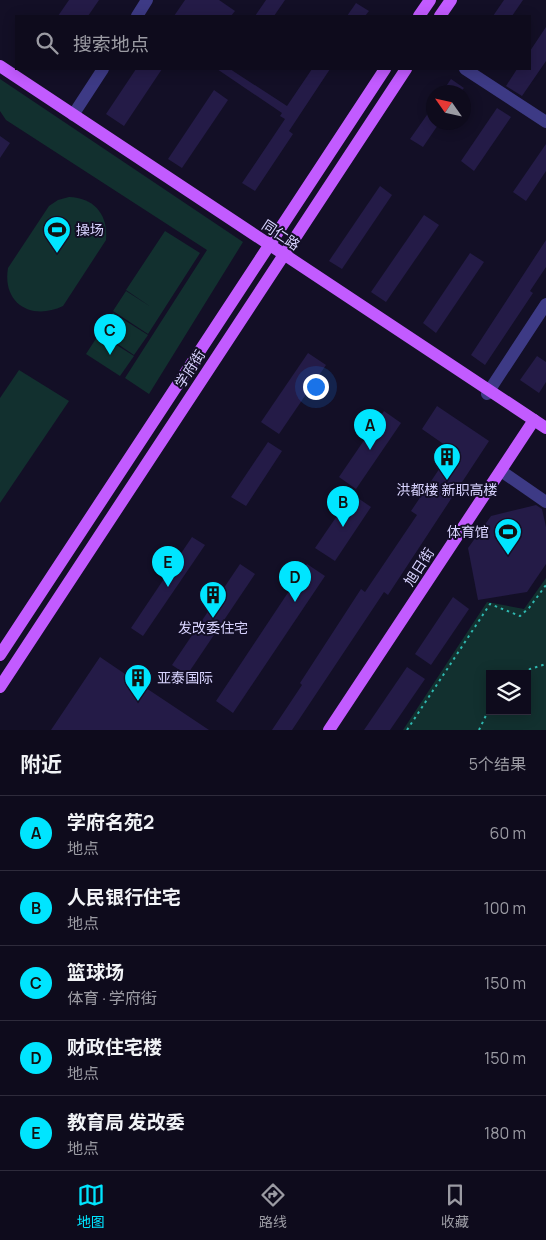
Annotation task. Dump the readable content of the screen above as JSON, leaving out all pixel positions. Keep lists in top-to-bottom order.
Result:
{
  "streets": {
    "main road": ["同仁路", "学府街", "旭日街"]
  },
  "crossings": [
    ["同仁路", "学府街"],
    ["同仁路", "旭日街"]
  ],
  "places": {
    "sports": ["操场", "体育馆"],
    "building": ["洪都楼 新职高楼", "发改委住宅", "亚泰国际"]
  },
  "north": "top left",
  "page": {
    "search": "搜索地点",
    "pins": [
      "C",
      "A",
      "B",
      "E",
      "D"
    ],
    "heading": ["附近", "5个结果"],
    "list": [
      {
        "mark": "A",
        "name": "学府名苑2",
        "note": "地点",
        "value": "60 m"
      },
      {
        "mark": "B",
        "name": "人民银行住宅",
        "note": "地点",
        "value": "100 m"
      },
      {
        "mark": "C",
        "name": "篮球场",
        "note": "体育 · 学府街",
        "value": "150 m"
      },
      {
        "mark": "D",
        "name": "财政住宅楼",
        "note": "地点",
        "value": "150 m"
      },
      {
        "mark": "E",
        "name": "教育局 发改委",
        "note": "地点",
        "value": "180 m"
      }
    ],
    "nav": ["地图", "路线", "收藏"]
  }
}
